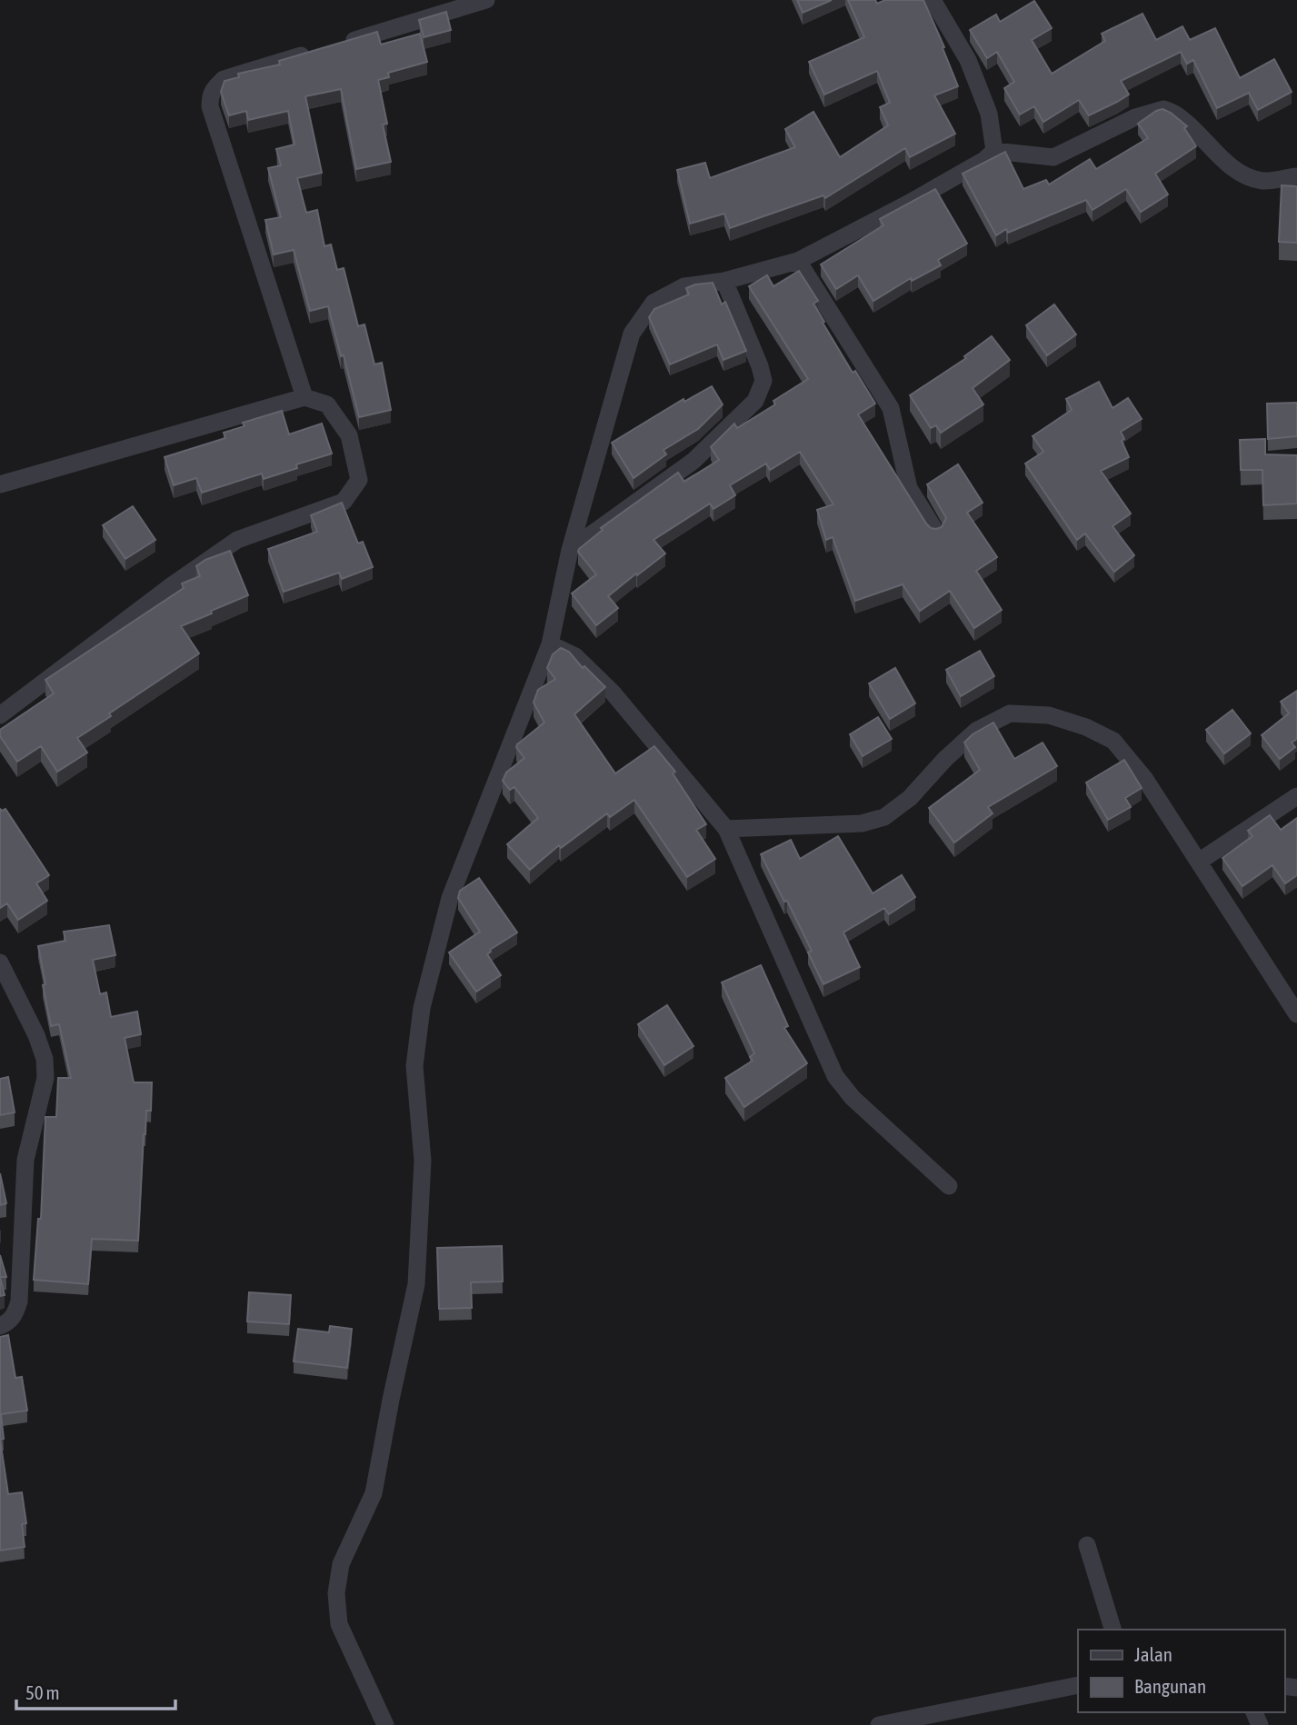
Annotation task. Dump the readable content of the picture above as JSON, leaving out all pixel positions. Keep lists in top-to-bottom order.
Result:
{
  "legend": ["Jalan", "Bangunan"],
  "scale_bar": "50 m"
}
